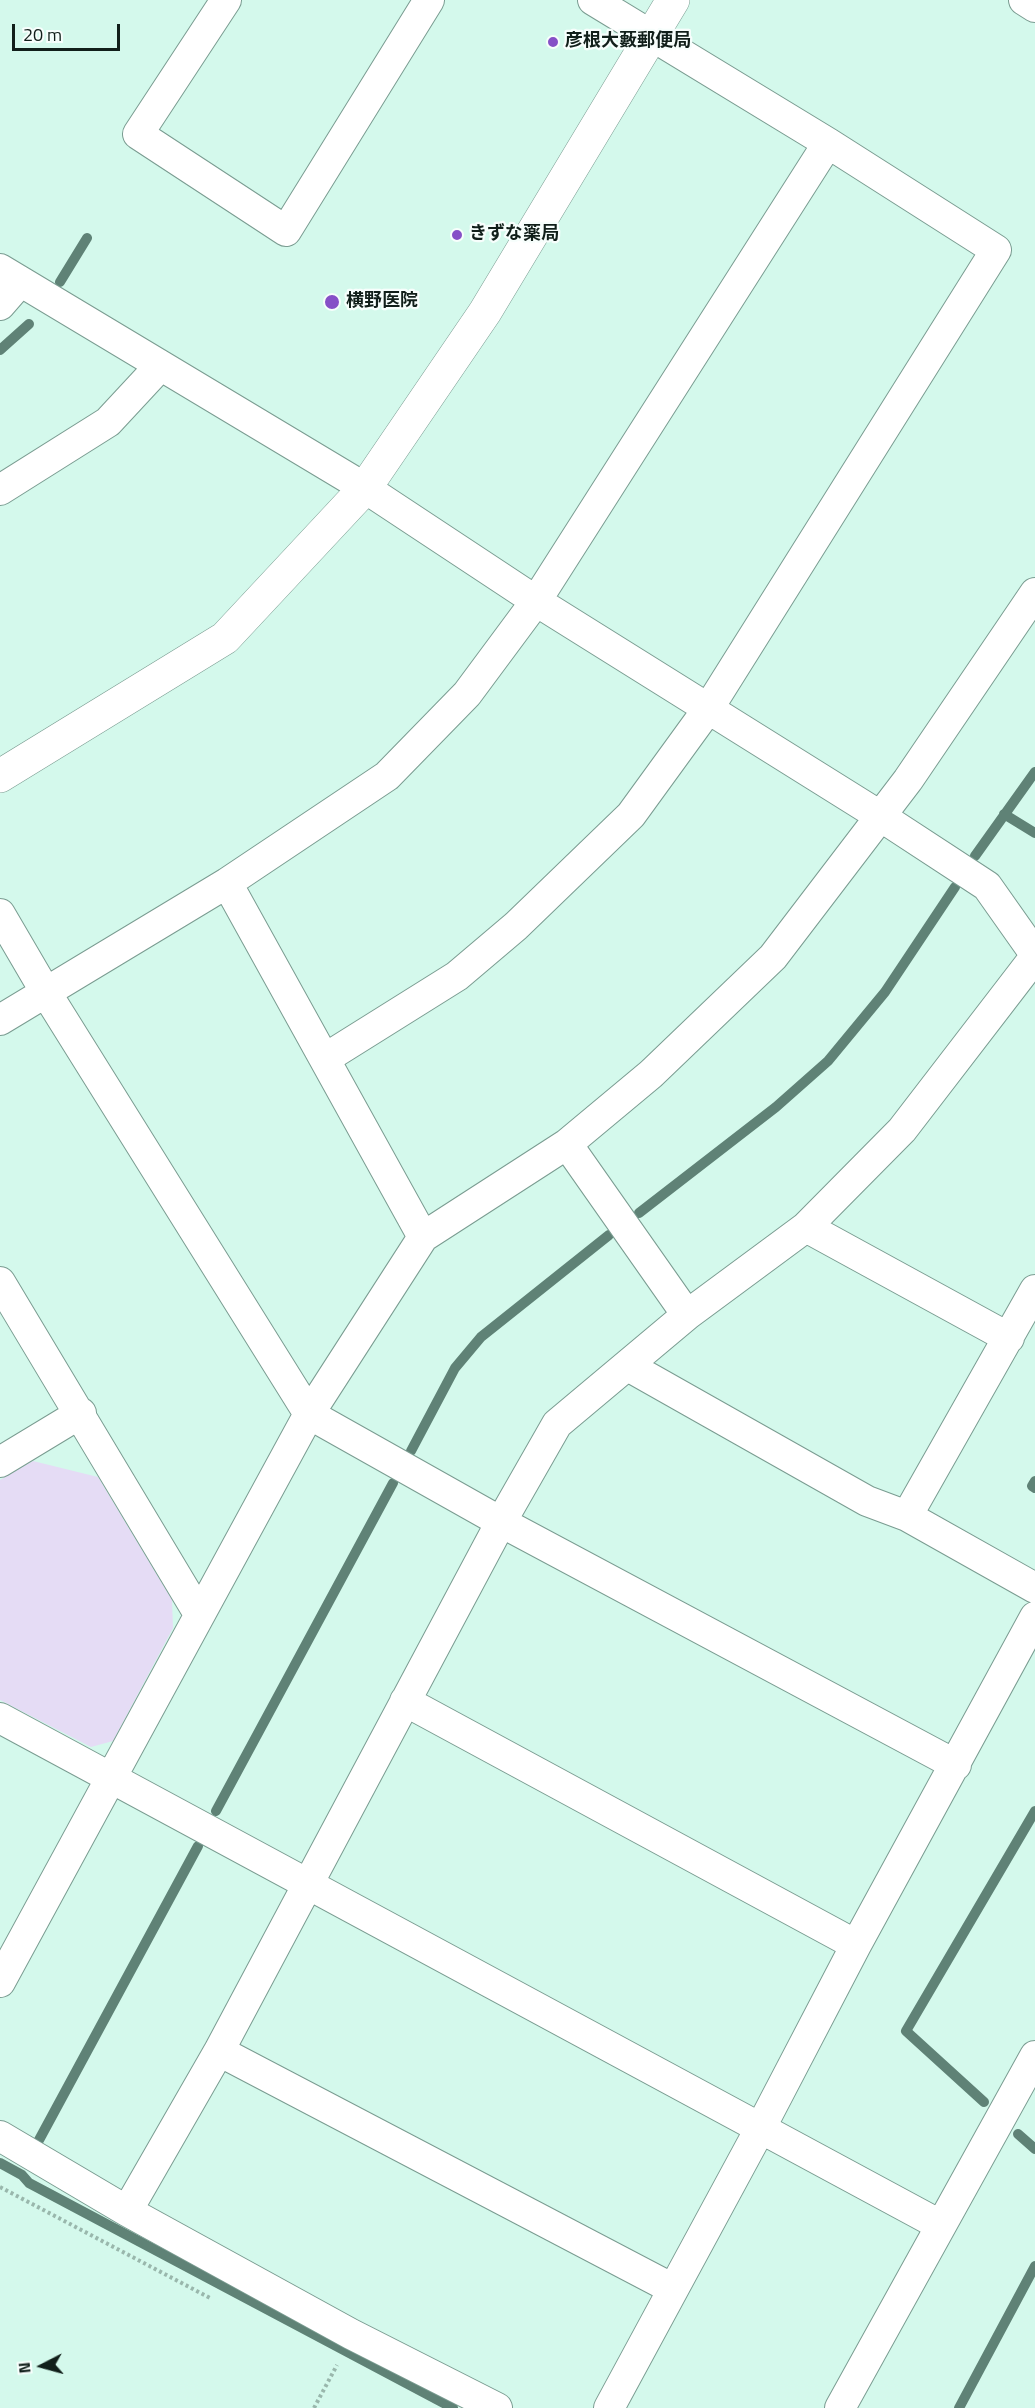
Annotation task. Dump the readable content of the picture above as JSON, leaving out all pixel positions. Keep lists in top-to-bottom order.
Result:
{
  "places": ["彦根大藪郵便局", "きずな薬局", "横野医院"],
  "scale_bar": "20 m",
  "north": "left"
}
